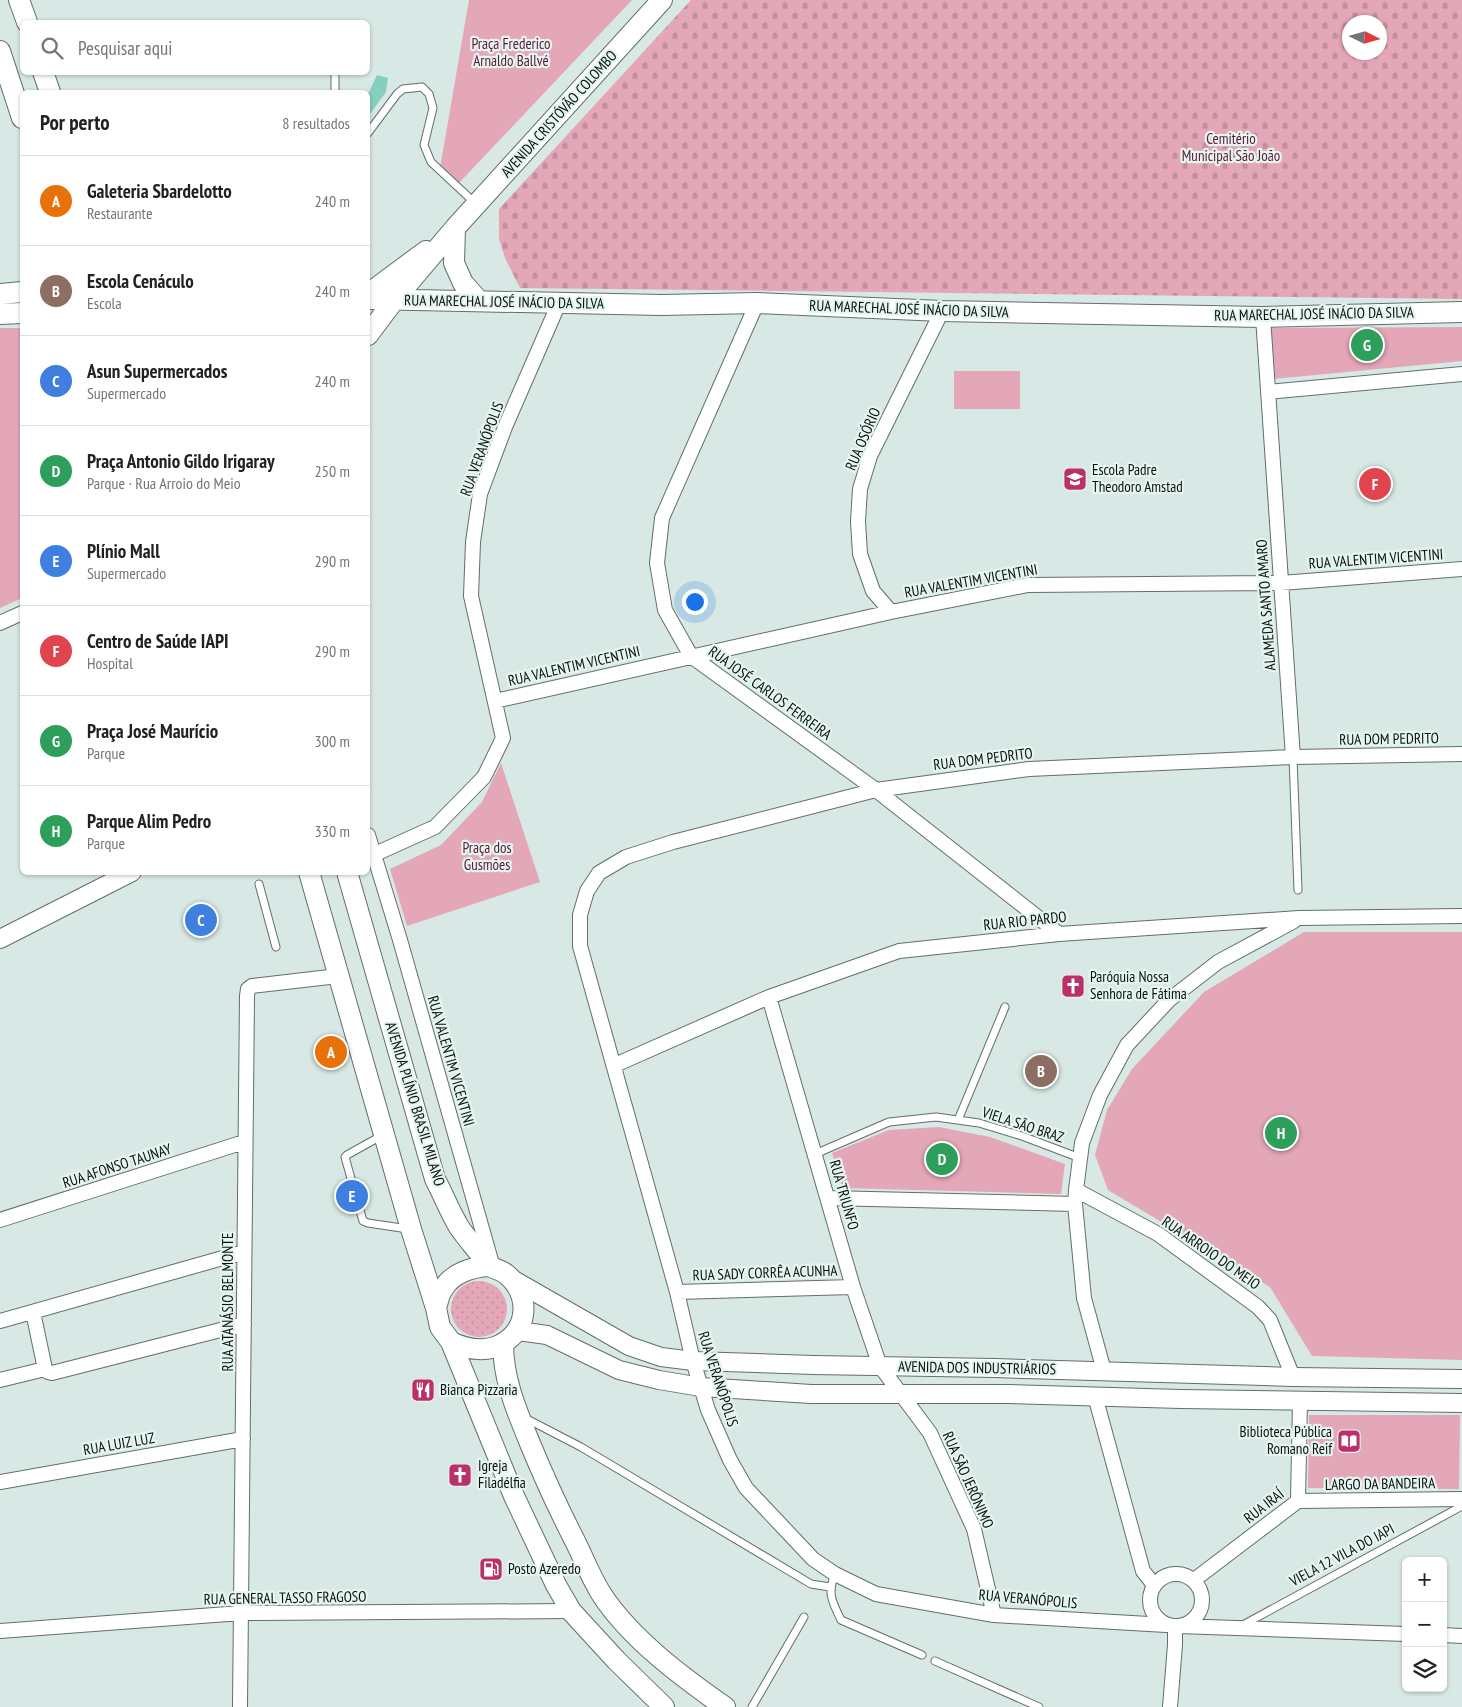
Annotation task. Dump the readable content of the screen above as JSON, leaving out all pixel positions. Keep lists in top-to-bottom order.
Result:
{
  "streets": {
    "main road": [
      "AVENIDA CRISTÓVÃO COLOMBO",
      "RUA MARECHAL JOSÉ INÁCIO DA SILVA",
      "AVENIDA PLÍNIO BRASIL MILANO",
      "AVENIDA DOS INDUSTRIÁRIOS"
    ],
    "street": [
      "RUA OSÓRIO",
      "RUA VERANÓPOLIS",
      "RUA VALENTIM VICENTINI",
      "ALAMEDA SANTO AMARO",
      "RUA JOSÉ CARLOS FERREIRA",
      "RUA DOM PEDRITO",
      "RUA RIO PARDO",
      "RUA AFONSO TAUNAY",
      "RUA TRIUNFO",
      "RUA ARROIO DO MEIO",
      "RUA SADY CORRÊA ACUNHA",
      "RUA ATANÁSIO BELMONTE",
      "RUA LUIZ LUZ",
      "RUA SÃO JERÔNIMO",
      "LARGO DA BANDEIRA",
      "RUA IRAÍ",
      "RUA GENERAL TASSO FRAGOSO"
    ],
    "lane": ["VIELA SÃO BRAZ", "VIELA 12 VILA DO IAPI"]
  },
  "crossings": [
    ["AVENIDA CRISTÓVÃO COLOMBO", "RUA MARECHAL JOSÉ INÁCIO DA SILVA"],
    ["RUA MARECHAL JOSÉ INÁCIO DA SILVA", "RUA OSÓRIO"],
    ["RUA MARECHAL JOSÉ INÁCIO DA SILVA", "RUA VERANÓPOLIS"],
    ["RUA MARECHAL JOSÉ INÁCIO DA SILVA", "ALAMEDA SANTO AMARO"],
    ["RUA MARECHAL JOSÉ INÁCIO DA SILVA", "RUA JOSÉ CARLOS FERREIRA"],
    ["RUA OSÓRIO", "RUA VALENTIM VICENTINI"],
    ["RUA VERANÓPOLIS", "RUA VALENTIM VICENTINI"],
    ["RUA VERANÓPOLIS", "RUA DOM PEDRITO"],
    ["RUA VERANÓPOLIS", "RUA RIO PARDO"],
    ["RUA VERANÓPOLIS", "AVENIDA PLÍNIO BRASIL MILANO"],
    ["RUA VERANÓPOLIS", "RUA SADY CORRÊA ACUNHA"],
    ["RUA VERANÓPOLIS", "AVENIDA DOS INDUSTRIÁRIOS"],
    ["RUA VERANÓPOLIS", "RUA SÃO JERÔNIMO"],
    ["RUA VERANÓPOLIS", "RUA IRAÍ"],
    ["RUA VERANÓPOLIS", "VIELA 12 VILA DO IAPI"],
    ["RUA VALENTIM VICENTINI", "ALAMEDA SANTO AMARO"],
    ["RUA VALENTIM VICENTINI", "RUA JOSÉ CARLOS FERREIRA"],
    ["RUA VALENTIM VICENTINI", "AVENIDA PLÍNIO BRASIL MILANO"],
    ["RUA VALENTIM VICENTINI", "AVENIDA DOS INDUSTRIÁRIOS"],
    ["ALAMEDA SANTO AMARO", "RUA DOM PEDRITO"],
    ["RUA JOSÉ CARLOS FERREIRA", "RUA DOM PEDRITO"],
    ["RUA JOSÉ CARLOS FERREIRA", "RUA RIO PARDO"],
    ["RUA RIO PARDO", "RUA TRIUNFO"],
    ["AVENIDA PLÍNIO BRASIL MILANO", "AVENIDA DOS INDUSTRIÁRIOS"],
    ["VIELA SÃO BRAZ", "RUA TRIUNFO"],
    ["RUA AFONSO TAUNAY", "RUA ATANÁSIO BELMONTE"],
    ["RUA TRIUNFO", "RUA SADY CORRÊA ACUNHA"],
    ["RUA TRIUNFO", "AVENIDA DOS INDUSTRIÁRIOS"],
    ["RUA TRIUNFO", "RUA SÃO JERÔNIMO"],
    ["RUA ARROIO DO MEIO", "AVENIDA DOS INDUSTRIÁRIOS"],
    ["RUA ATANÁSIO BELMONTE", "RUA LUIZ LUZ"],
    ["RUA ATANÁSIO BELMONTE", "RUA GENERAL TASSO FRAGOSO"],
    ["AVENIDA DOS INDUSTRIÁRIOS", "RUA SÃO JERÔNIMO"],
    ["AVENIDA DOS INDUSTRIÁRIOS", "RUA IRAÍ"],
    ["LARGO DA BANDEIRA", "RUA IRAÍ"]
  ],
  "parks": ["Praça Frederico Arnaldo Ballvé", "Cemitério Municipal São João", "Praça dos Gusmões"],
  "places": {
    "school or university": ["Escola Padre Theodoro Amstad"],
    "church": ["Paróquia Nossa Senhora de Fátima", "Igreja Filadélfia"],
    "restaurant": ["Bianca Pizzaria"],
    "library": ["Biblioteca Pública Romano Reif"],
    "fuel station": ["Posto Azeredo"]
  },
  "north": "right",
  "page": {
    "search": "Pesquisar aqui",
    "heading": ["Por perto", "8 resultados"],
    "list": [
      {
        "mark": "A",
        "name": "Galeteria Sbardelotto",
        "note": "Restaurante",
        "value": "240 m"
      },
      {
        "mark": "B",
        "name": "Escola Cenáculo",
        "note": "Escola",
        "value": "240 m"
      },
      {
        "mark": "C",
        "name": "Asun Supermercados",
        "note": "Supermercado",
        "value": "240 m"
      },
      {
        "mark": "D",
        "name": "Praça Antonio Gildo Irigaray",
        "note": "Parque · Rua Arroio do Meio",
        "value": "250 m"
      },
      {
        "mark": "E",
        "name": "Plínio Mall",
        "note": "Supermercado",
        "value": "290 m"
      },
      {
        "mark": "F",
        "name": "Centro de Saúde IAPI",
        "note": "Hospital",
        "value": "290 m"
      },
      {
        "mark": "G",
        "name": "Praça José Maurício",
        "note": "Parque",
        "value": "300 m"
      },
      {
        "mark": "H",
        "name": "Parque Alim Pedro",
        "note": "Parque",
        "value": "330 m"
      }
    ],
    "pins": [
      "G",
      "F",
      "C",
      "A",
      "B",
      "H",
      "D",
      "E"
    ],
    "map_buttons": ["+", "−"]
  }
}
